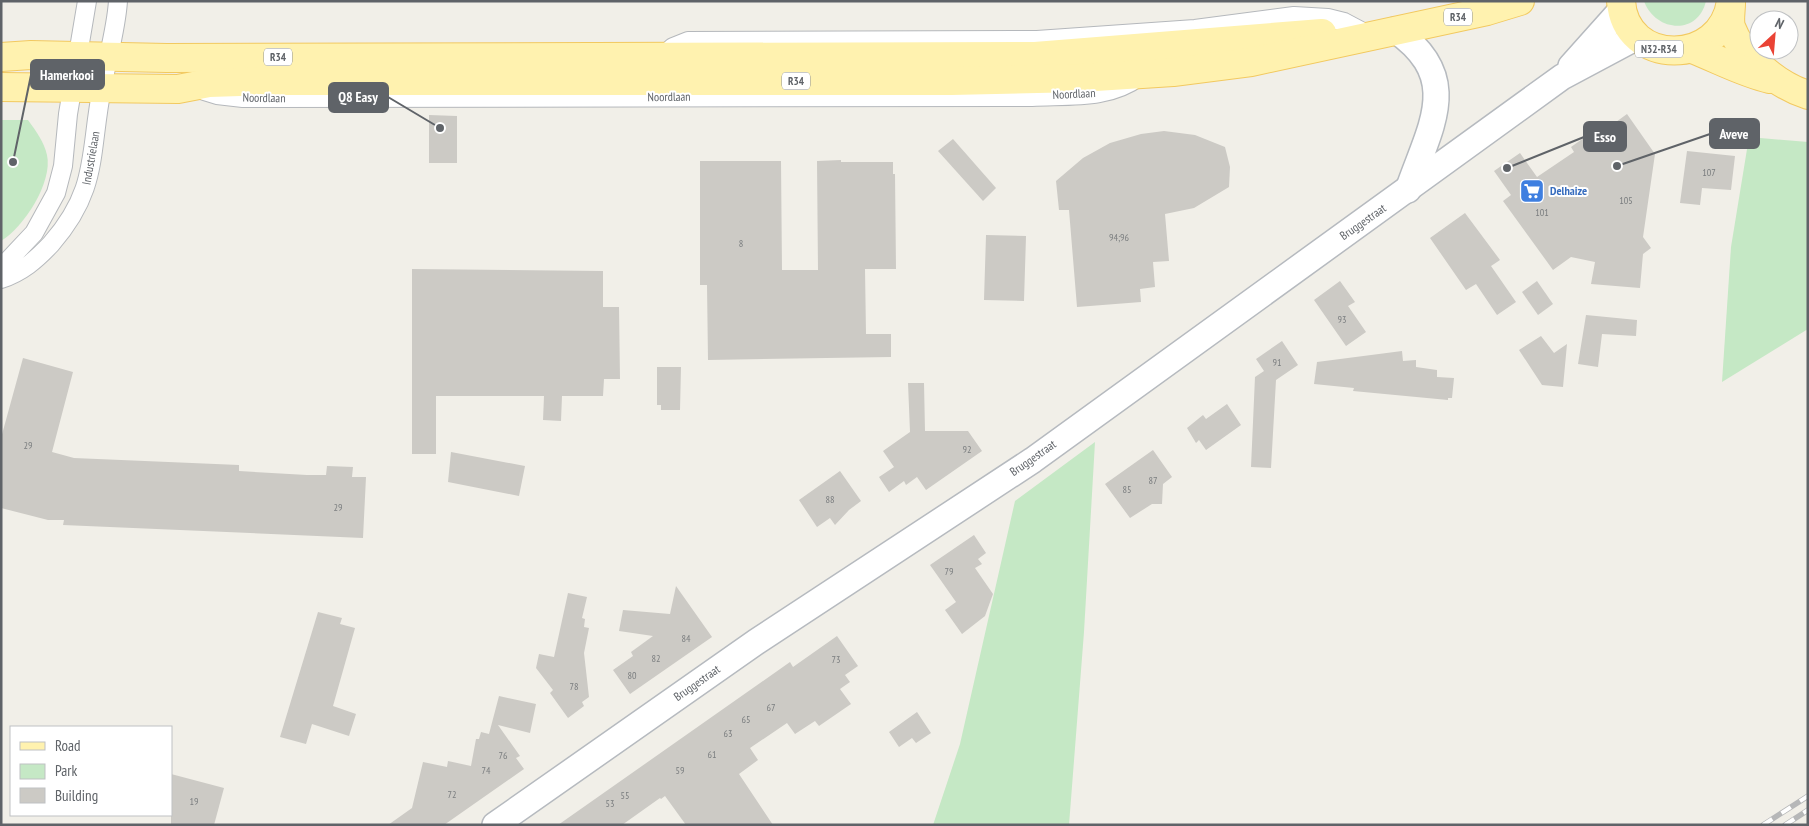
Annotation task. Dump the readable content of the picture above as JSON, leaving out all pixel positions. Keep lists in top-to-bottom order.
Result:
{
  "streets": {
    "main road": ["R34", "N32-R34", "Noordlaan"],
    "street": ["Industrielaan", "Bruggestraat"]
  },
  "crossings": [
    ["N32-R34", "Bruggestraat"],
    ["Noordlaan", "Industrielaan"]
  ],
  "places": {
    "other": [
      "Q8 Easy",
      "Hamerkooi",
      "Aveve",
      "Esso"
    ],
    "supermarket": ["Delhaize"]
  },
  "house_numbers": [
    "107",
    "105",
    "101",
    "94;96",
    "8",
    "93",
    "91",
    "29",
    "92",
    "87",
    "85",
    "88",
    "29",
    "79",
    "84",
    "82",
    "73",
    "80",
    "78",
    "67",
    "65",
    "63",
    "61",
    "76",
    "74",
    "59",
    "72",
    "55",
    "19",
    "53"
  ],
  "legend": ["Road", "Park", "Building"],
  "north": "top right"
}
